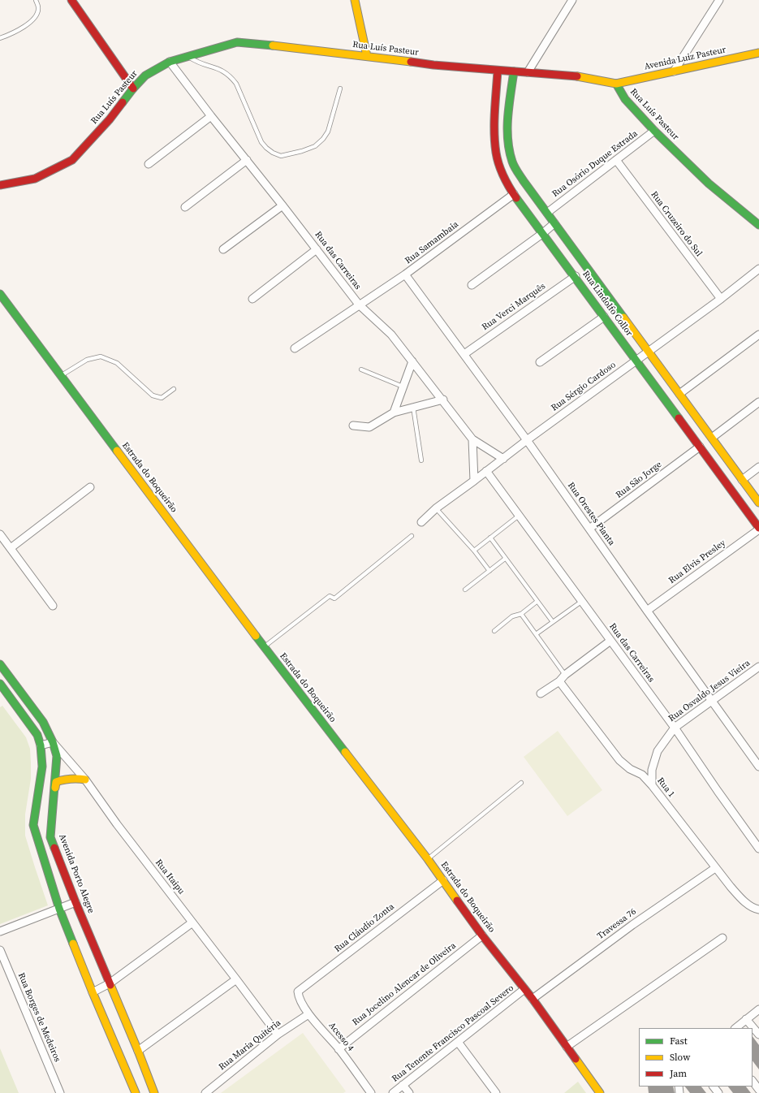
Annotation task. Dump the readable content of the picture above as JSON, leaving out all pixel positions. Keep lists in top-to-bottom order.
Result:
{
  "streets": {
    "street": [
      "Rua Luís Pasteur",
      "Avenida Luiz Pasteur",
      "Rua Osório Duque Estrada",
      "Rua Cruzeiro do Sul",
      "Rua Samambaia",
      "Rua das Carreiras",
      "Rua Lindolfo Collor",
      "Rua Verci Marquês",
      "Rua Sérgio Cardoso",
      "Estrada do Boqueirão",
      "Rua São Jorge",
      "Rua Orestes Pianta",
      "Rua Elvis Presley",
      "Rua Osvaldo Jesus Vieira",
      "Rua 1",
      "Avenida Porto Alegre",
      "Rua Itaipu",
      "Travessa 76",
      "Rua Cláudio Zonta",
      "Rua Jocelino Alencar de Oliveira",
      "Rua Borges de Medeiros",
      "Rua Tenente Francisco Pascoal Severo",
      "Acesso 4",
      "Rua Maria Quitéria"
    ]
  },
  "crossings": [
    ["Rua Luís Pasteur", "Avenida Luiz Pasteur"],
    ["Rua Luís Pasteur", "Rua Osório Duque Estrada"],
    ["Rua Luís Pasteur", "Rua das Carreiras"],
    ["Rua Luís Pasteur", "Rua Lindolfo Collor"],
    ["Rua Osório Duque Estrada", "Rua Cruzeiro do Sul"],
    ["Rua Osório Duque Estrada", "Rua Lindolfo Collor"],
    ["Rua Cruzeiro do Sul", "Rua Sérgio Cardoso"],
    ["Rua Samambaia", "Rua das Carreiras"],
    ["Rua Samambaia", "Rua Lindolfo Collor"],
    ["Rua Samambaia", "Rua Orestes Pianta"],
    ["Rua das Carreiras", "Rua Sérgio Cardoso"],
    ["Rua das Carreiras", "Rua Osvaldo Jesus Vieira"],
    ["Rua Lindolfo Collor", "Rua Verci Marquês"],
    ["Rua Lindolfo Collor", "Rua Sérgio Cardoso"],
    ["Rua Lindolfo Collor", "Rua São Jorge"],
    ["Rua Lindolfo Collor", "Rua Elvis Presley"],
    ["Rua Verci Marquês", "Rua Orestes Pianta"],
    ["Rua Sérgio Cardoso", "Rua Orestes Pianta"],
    ["Estrada do Boqueirão", "Travessa 76"],
    ["Estrada do Boqueirão", "Rua Cláudio Zonta"],
    ["Estrada do Boqueirão", "Rua Jocelino Alencar de Oliveira"],
    ["Estrada do Boqueirão", "Rua Tenente Francisco Pascoal Severo"],
    ["Rua São Jorge", "Rua Orestes Pianta"],
    ["Rua Orestes Pianta", "Rua Elvis Presley"],
    ["Rua Orestes Pianta", "Rua Osvaldo Jesus Vieira"],
    ["Rua Osvaldo Jesus Vieira", "Rua 1"],
    ["Rua 1", "Travessa 76"],
    ["Avenida Porto Alegre", "Rua Itaipu"],
    ["Rua Itaipu", "Rua Maria Quitéria"],
    ["Rua Cláudio Zonta", "Acesso 4"],
    ["Rua Jocelino Alencar de Oliveira", "Acesso 4"],
    ["Acesso 4", "Rua Maria Quitéria"]
  ],
  "legend": ["Fast", "Slow", "Jam"]
}
